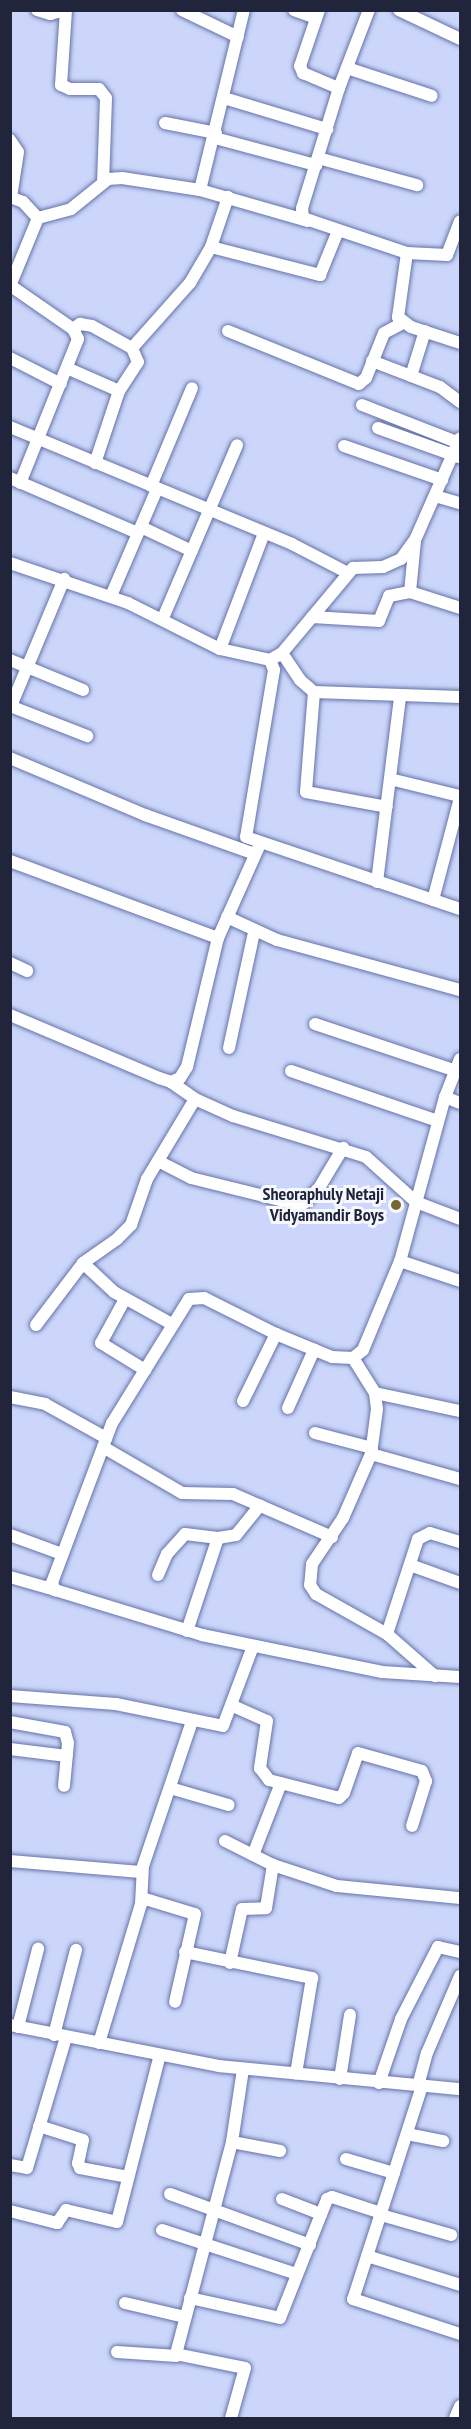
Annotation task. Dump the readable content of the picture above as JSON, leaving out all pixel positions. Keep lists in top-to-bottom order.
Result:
{
  "places": ["Sheoraphuly Netaji Vidyamandir Boys"]
}
